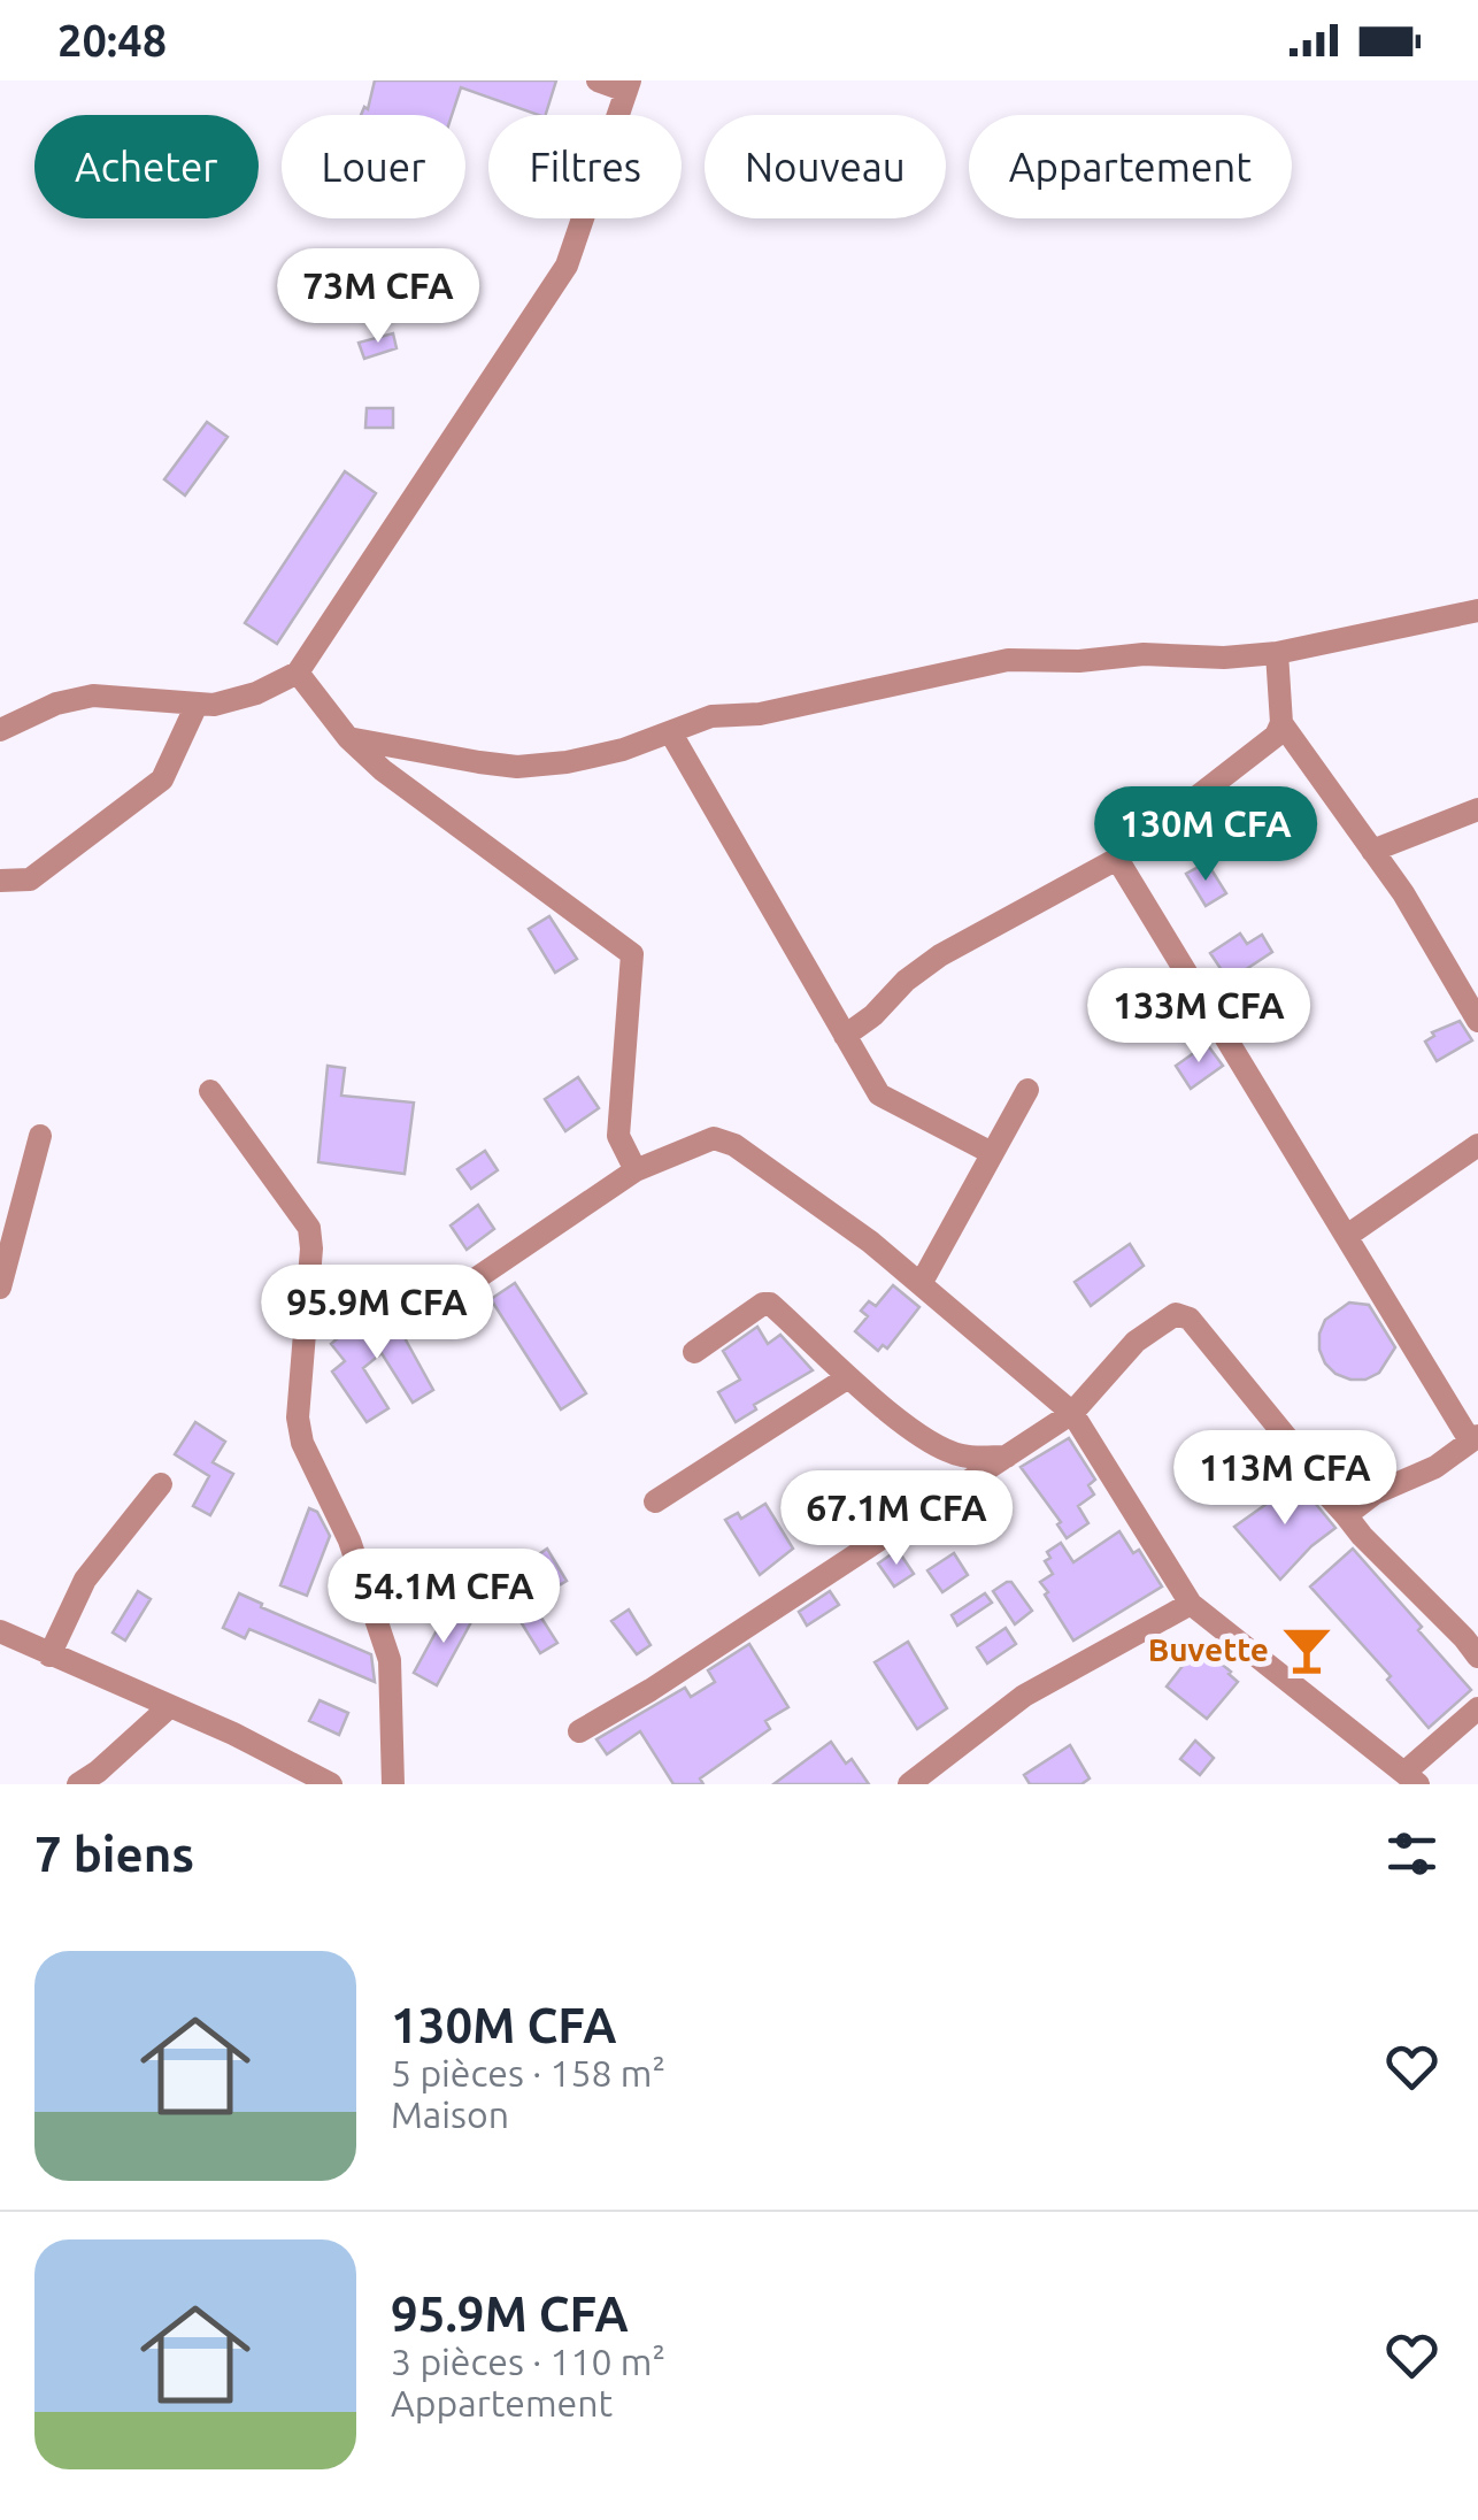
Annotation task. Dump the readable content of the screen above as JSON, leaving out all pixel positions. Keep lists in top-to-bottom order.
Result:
{
  "places": {
    "bar": ["Buvette"]
  },
  "page": {
    "status": "20:48",
    "chip": [
      "Acheter",
      "Louer",
      "Filtres",
      "Nouveau",
      "Appartement"
    ],
    "price": [
      "73M CFA",
      "130M CFA",
      "133M CFA",
      "95.9M CFA",
      "113M CFA",
      "67.1M CFA",
      "54.1M CFA"
    ],
    "heading": "7 biens",
    "list": [
      {
        "name": "130M CFA",
        "note": "5 pièces · 158 m² · Maison"
      },
      {
        "name": "95.9M CFA",
        "note": "3 pièces · 110 m² · Appartement"
      }
    ]
  }
}
